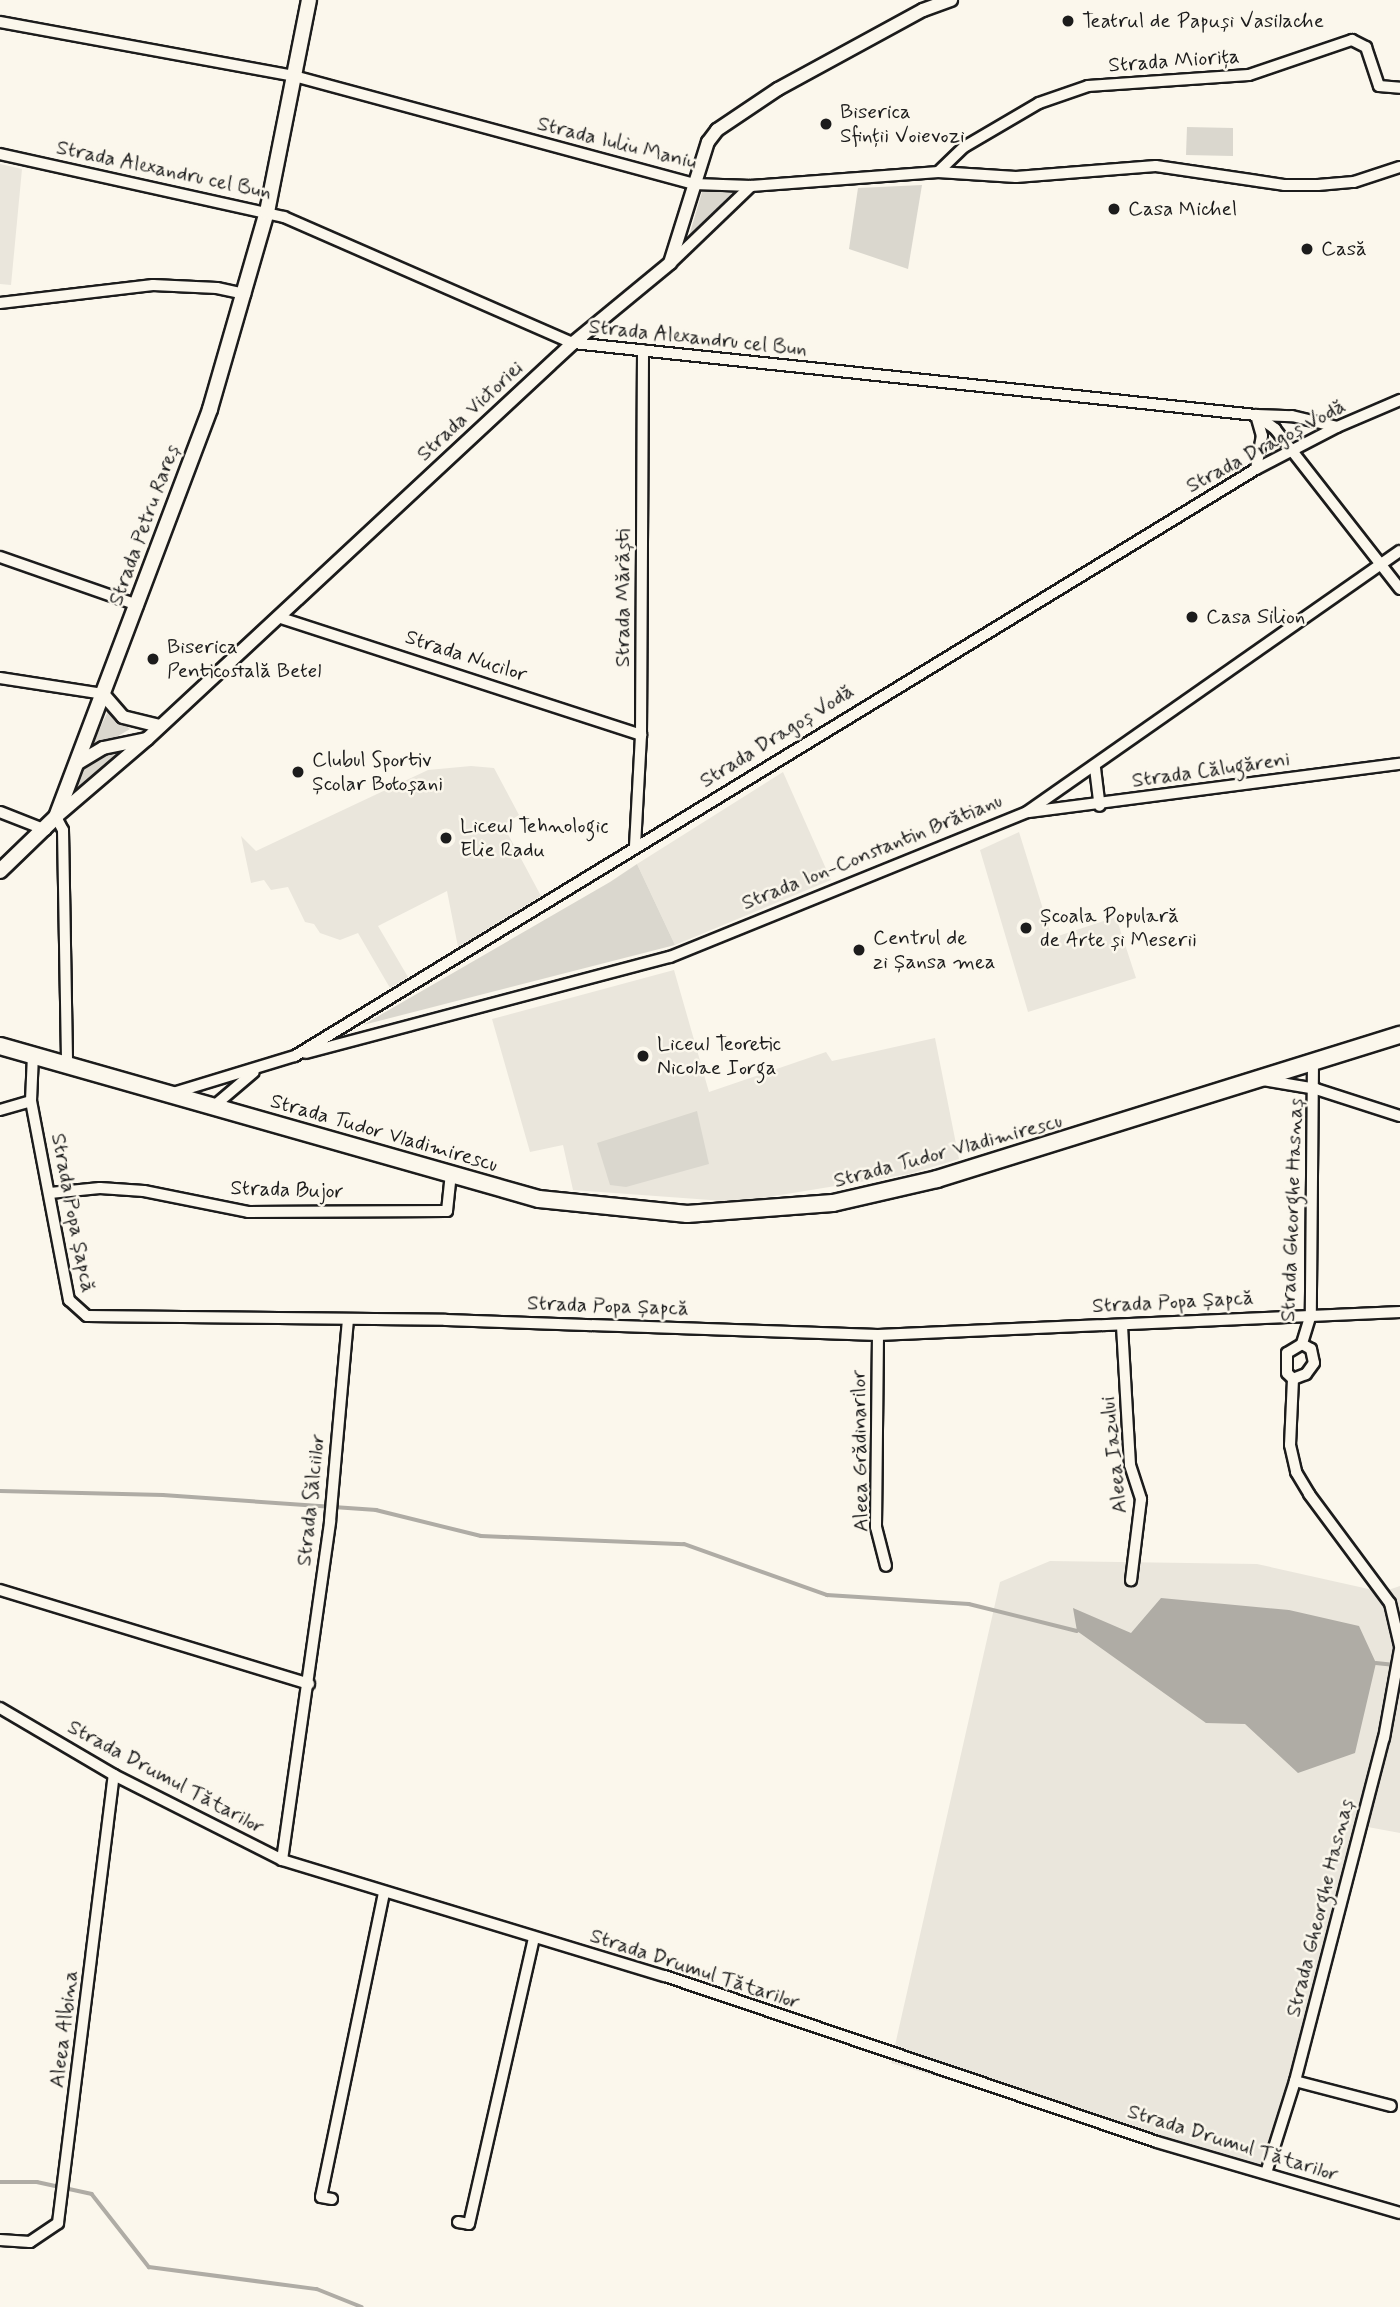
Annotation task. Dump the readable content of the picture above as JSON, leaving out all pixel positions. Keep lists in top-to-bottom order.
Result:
{
  "streets": {
    "main road": ["Strada Victoriei", "Strada Petru Rareș", "Strada Tudor Vladimirescu"],
    "street": [
      "Strada Miorița",
      "Strada Iuliu Maniu",
      "Strada Alexandru cel Bun",
      "Strada Dragoș Vodă",
      "Strada Mărăști",
      "Strada Nucilor",
      "Strada Călugăreni",
      "Strada Ion-Constantin Brătianu",
      "Strada Bujor",
      "Strada Gheorghe Hasnaș",
      "Strada Popa Șapcă",
      "Aleea Grădinarilor",
      "Aleea Iazului",
      "Strada Sălciilor",
      "Strada Drumul Tătarilor",
      "Aleea Albina"
    ]
  },
  "crossings": [
    ["Strada Miorița", "Strada Iuliu Maniu"],
    ["Strada Iuliu Maniu", "Strada Petru Rareș"],
    ["Strada Alexandru cel Bun", "Strada Victoriei"],
    ["Strada Alexandru cel Bun", "Strada Dragoș Vodă"],
    ["Strada Alexandru cel Bun", "Strada Petru Rareș"],
    ["Strada Alexandru cel Bun", "Strada Mărăști"],
    ["Strada Victoriei", "Strada Petru Rareș"],
    ["Strada Victoriei", "Strada Nucilor"],
    ["Strada Dragoș Vodă", "Strada Mărăști"],
    ["Strada Dragoș Vodă", "Strada Ion-Constantin Brătianu"],
    ["Strada Dragoș Vodă", "Strada Tudor Vladimirescu"],
    ["Strada Mărăști", "Strada Nucilor"],
    ["Strada Călugăreni", "Strada Ion-Constantin Brătianu"],
    ["Strada Tudor Vladimirescu", "Strada Bujor"],
    ["Strada Tudor Vladimirescu", "Strada Gheorghe Hasnaș"],
    ["Strada Bujor", "Strada Popa Șapcă"],
    ["Strada Gheorghe Hasnaș", "Strada Popa Șapcă"],
    ["Strada Gheorghe Hasnaș", "Strada Drumul Tătarilor"],
    ["Strada Popa Șapcă", "Aleea Grădinarilor"],
    ["Strada Popa Șapcă", "Aleea Iazului"],
    ["Strada Popa Șapcă", "Strada Sălciilor"],
    ["Strada Sălciilor", "Strada Drumul Tătarilor"],
    ["Strada Drumul Tătarilor", "Aleea Albina"]
  ],
  "places": [
    "Teatrul de Papuși Vasilache",
    "Biserica Sfinții Voievozi",
    "Casa Michel",
    "Casă",
    "Casa Silion",
    "Biserica Penticostală Betel",
    "Clubul Sportiv Școlar Botoșani",
    "Liceul Tehnologic Elie Radu",
    "Școala Populară de Arte și Meserii",
    "Centrul de zi Șansa mea",
    "Liceul Teoretic Nicolae Iorga"
  ]
}
